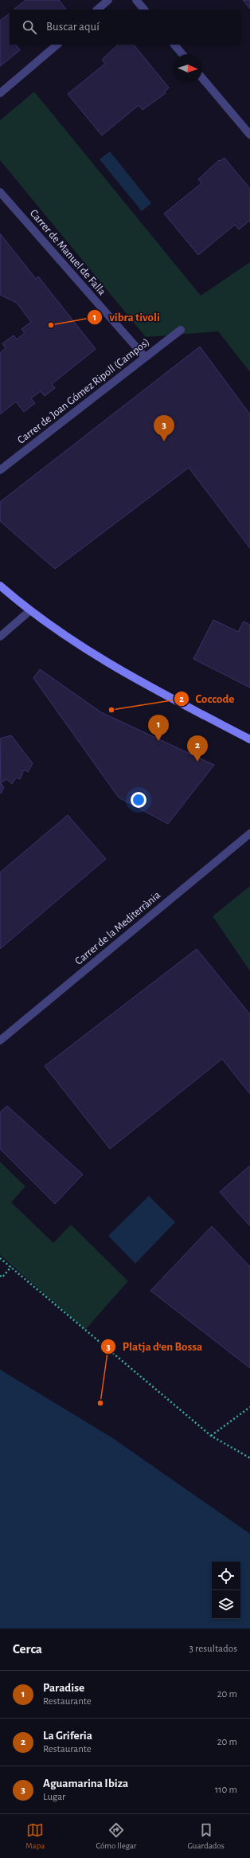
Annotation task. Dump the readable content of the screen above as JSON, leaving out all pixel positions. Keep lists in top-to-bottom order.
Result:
{
  "streets": {
    "street": ["Carrer de Manuel de Falla", "Carrer de Joan Gómez Ripoll (Campos)", "Carrer de la Mediterrània"]
  },
  "crossings": [
    ["Carrer de Manuel de Falla", "Carrer de Joan Gómez Ripoll (Campos)"]
  ],
  "places": ["vibra tivoli", "Coccode", "Platja d'en Bossa"],
  "north": "right",
  "page": {
    "search": "Buscar aquí",
    "pins": ["3", "1", "2"],
    "heading": ["Cerca", "3 resultados"],
    "list": [
      {
        "mark": "1",
        "name": "Paradise",
        "note": "Restaurante",
        "value": "20 m"
      },
      {
        "mark": "2",
        "name": "La Griferia",
        "note": "Restaurante",
        "value": "20 m"
      },
      {
        "mark": "3",
        "name": "Aguamarina Ibiza",
        "note": "Lugar",
        "value": "110 m"
      }
    ],
    "nav": ["Mapa", "Cómo llegar", "Guardados"]
  }
}
